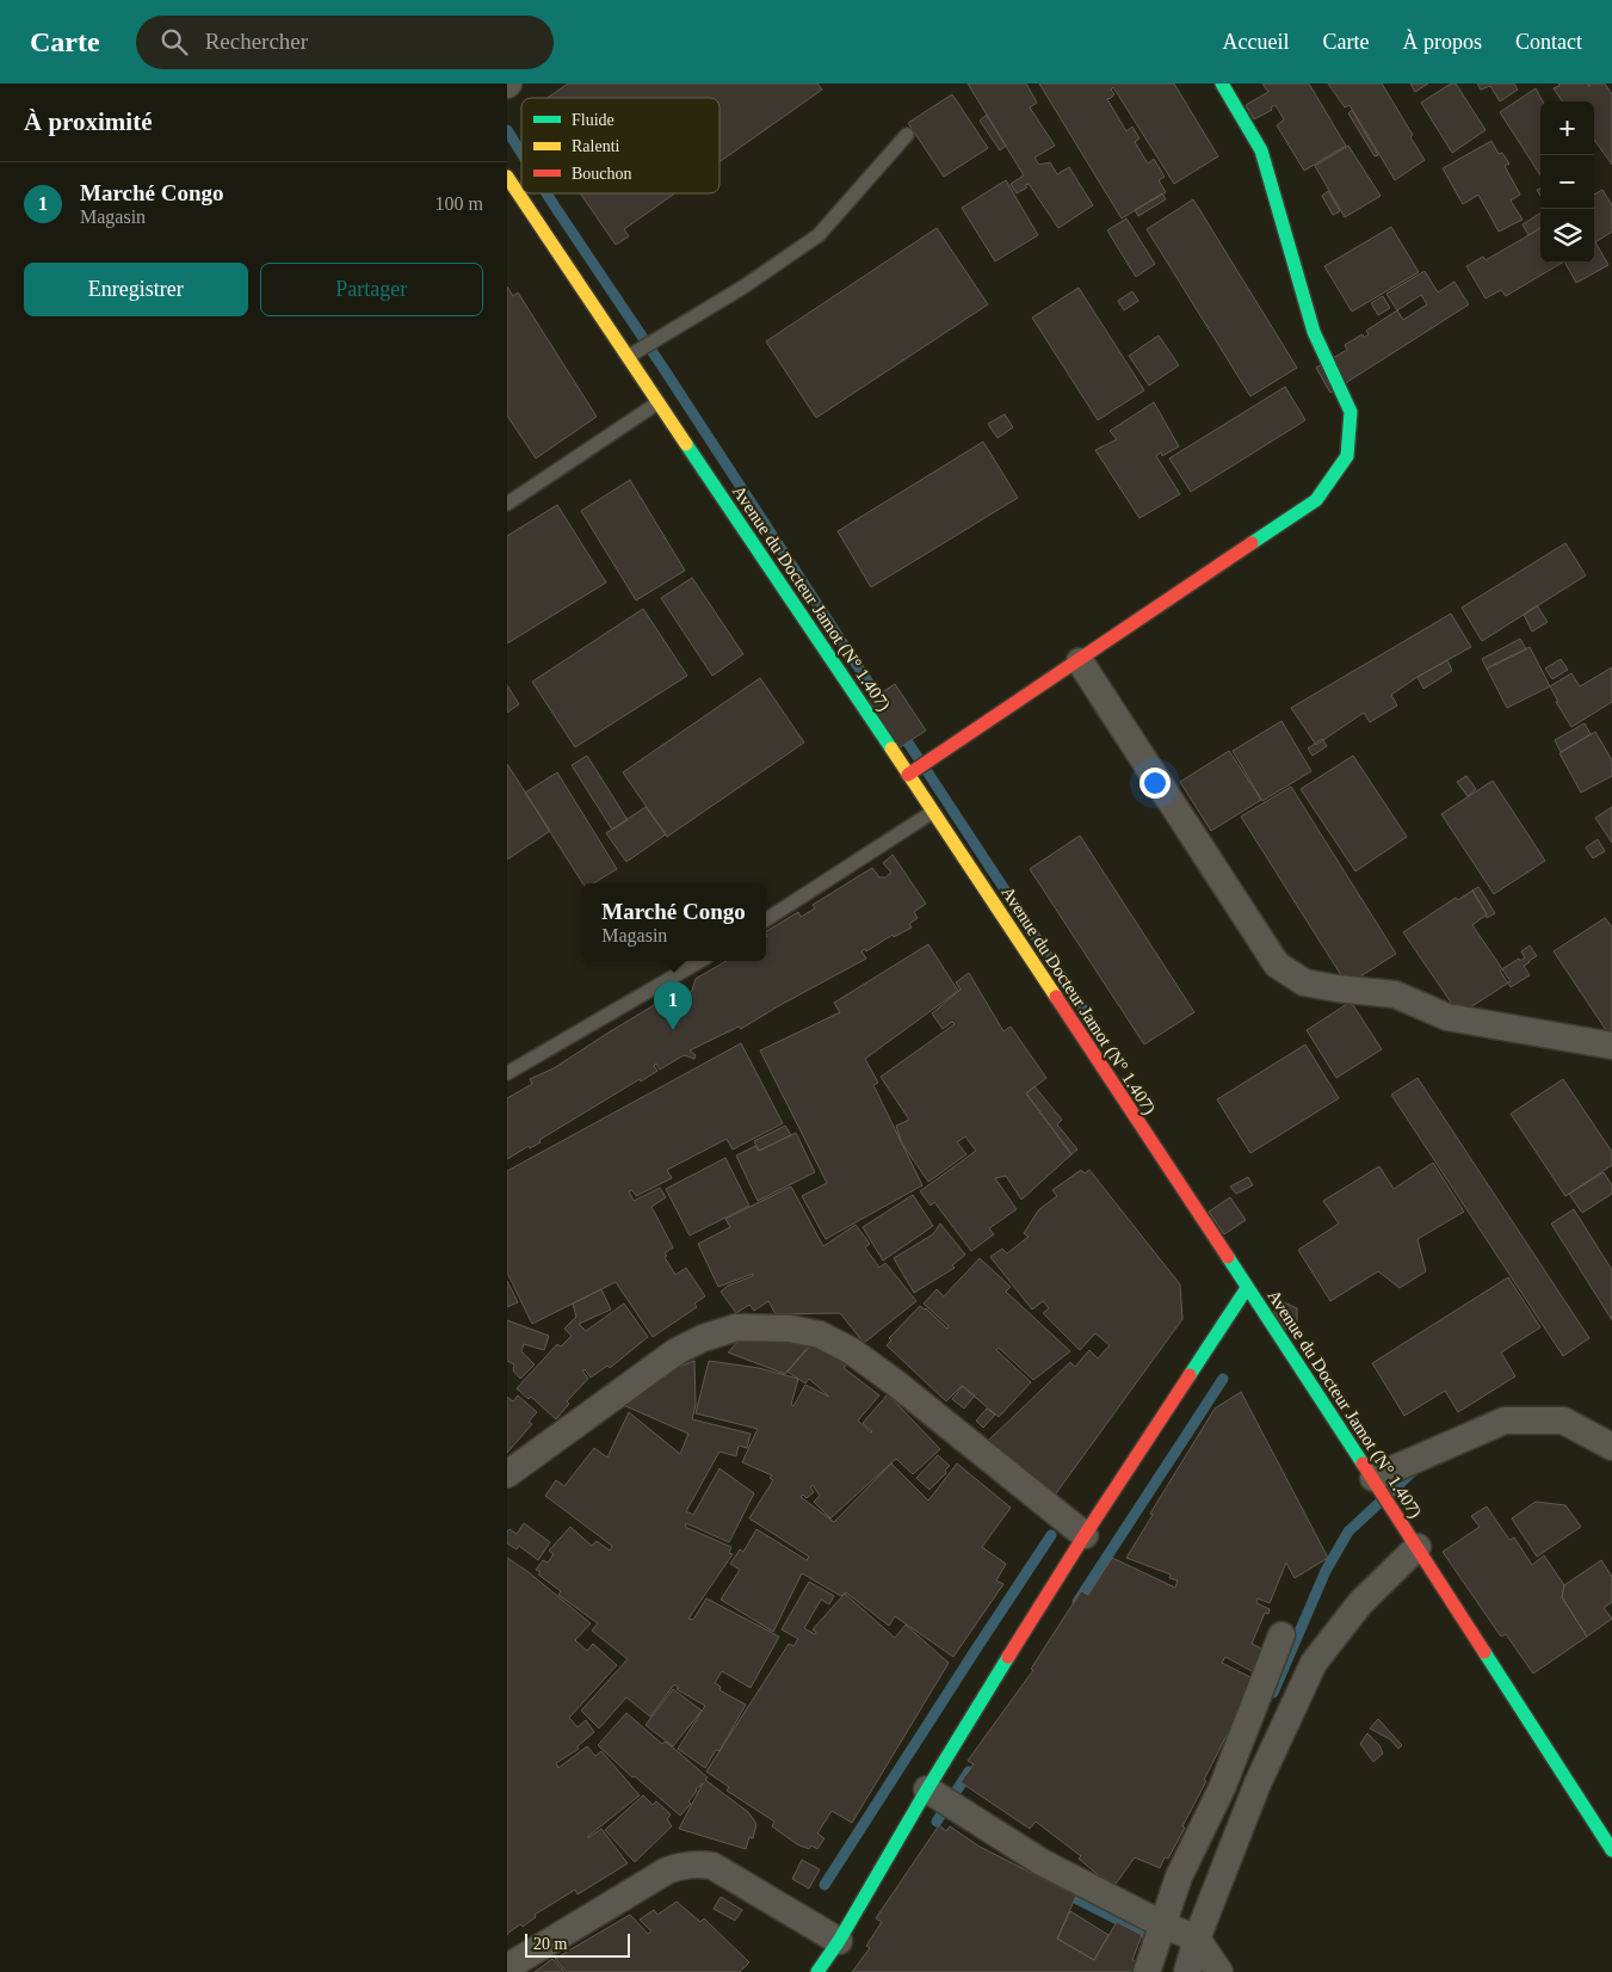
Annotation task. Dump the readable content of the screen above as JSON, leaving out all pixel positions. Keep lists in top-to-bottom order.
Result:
{
  "streets": {
    "main road": ["Avenue du Docteur Jamot (N° 1.407)"]
  },
  "legend": ["Fluide", "Ralenti", "Bouchon"],
  "scale_bar": "20 m",
  "page": {
    "header": "Carte",
    "search": "Rechercher",
    "nav": [
      "Accueil",
      "Carte",
      "À propos",
      "Contact"
    ],
    "heading": "À proximité",
    "map_buttons": ["+", "−"],
    "list": [
      {
        "mark": "1",
        "name": "Marché Congo",
        "note": "Magasin",
        "value": "100 m"
      }
    ],
    "buttons": ["Enregistrer", "Partager"],
    "popup": ["Marché Congo", "Magasin"],
    "pins": "1",
    "scale": "20 m"
  }
}
